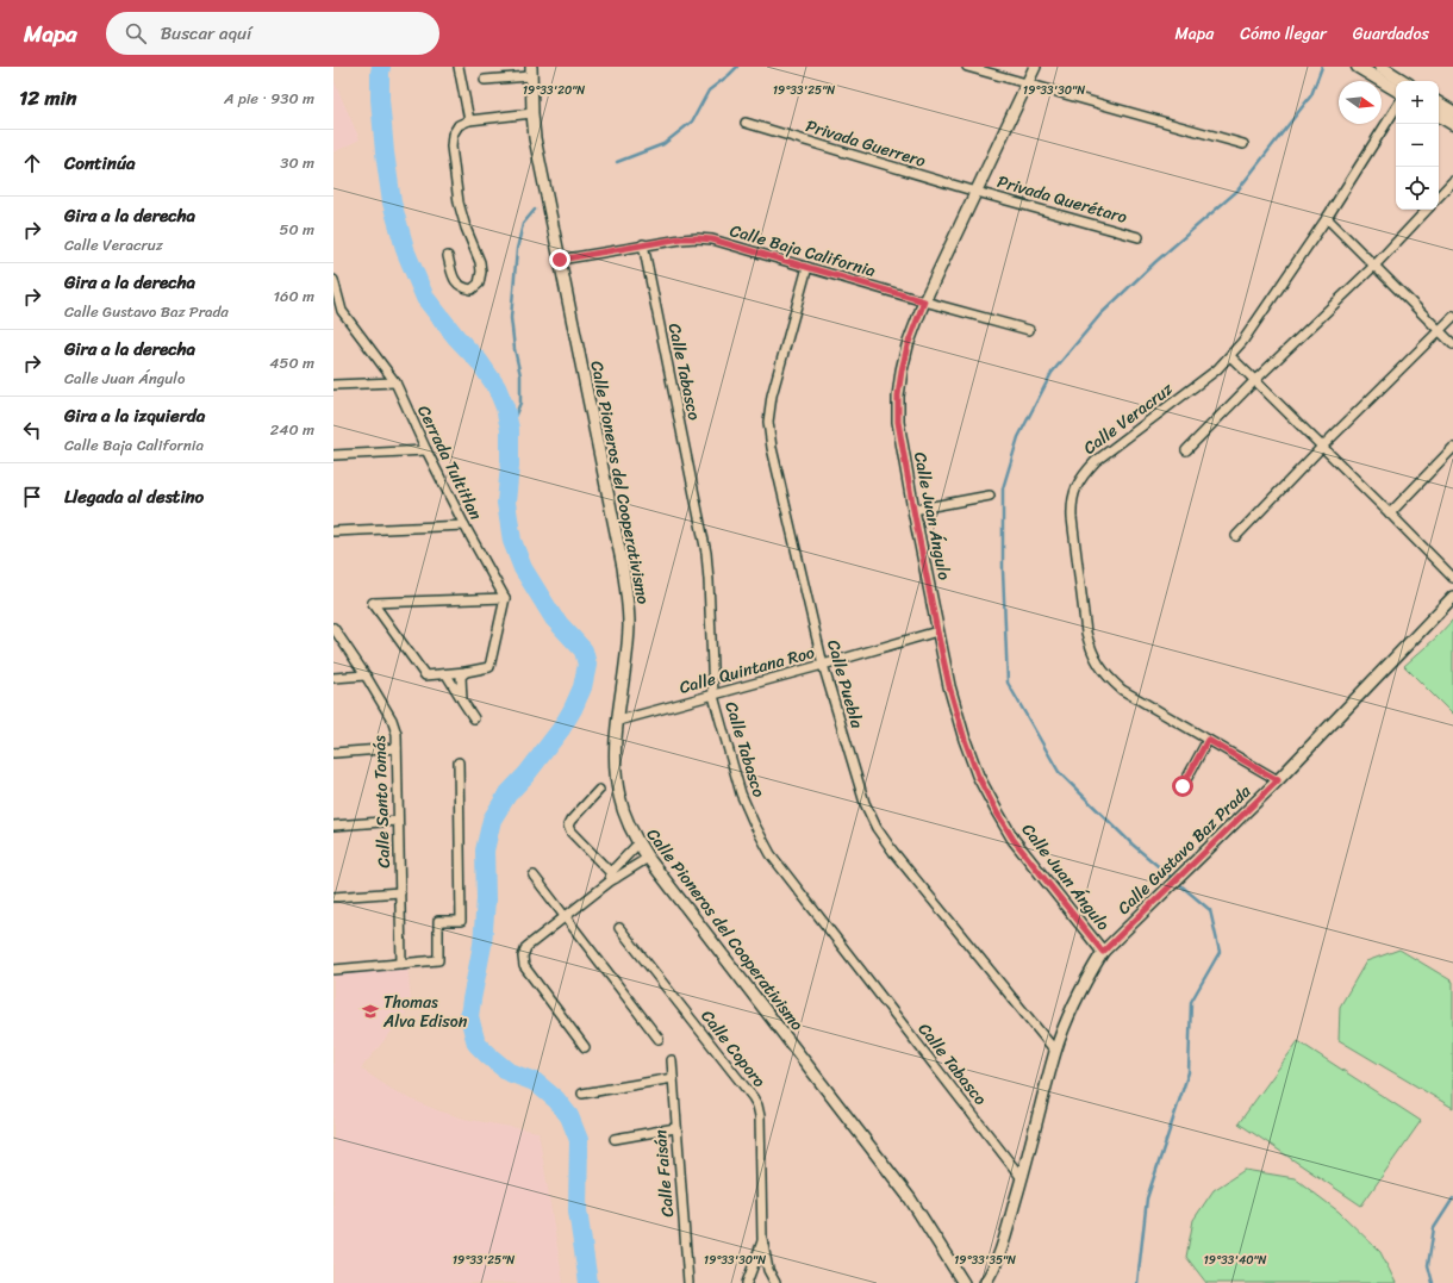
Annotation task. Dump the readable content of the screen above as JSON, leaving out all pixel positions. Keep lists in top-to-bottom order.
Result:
{
  "streets": {
    "street": [
      "Privada Guerrero",
      "Privada Querétaro",
      "Calle Baja California",
      "Calle Tabasco",
      "Calle Veracruz",
      "Cerrada Tultitlan",
      "Calle Pioneros del Cooperativismo",
      "Calle Juan Ángulo",
      "Calle Quintana Roo",
      "Calle Puebla",
      "Calle Santo Tomás",
      "Calle Gustavo Baz Prada",
      "Calle Coporo",
      "Calle Faisán"
    ]
  },
  "crossings": [
    ["Privada Guerrero", "Privada Querétaro"],
    ["Privada Guerrero", "Calle Juan Ángulo"],
    ["Privada Querétaro", "Calle Juan Ángulo"],
    ["Calle Baja California", "Calle Tabasco"],
    ["Calle Baja California", "Calle Pioneros del Cooperativismo"],
    ["Calle Baja California", "Calle Juan Ángulo"],
    ["Calle Baja California", "Calle Puebla"],
    ["Calle Tabasco", "Calle Quintana Roo"],
    ["Calle Tabasco", "Calle Gustavo Baz Prada"],
    ["Calle Veracruz", "Calle Gustavo Baz Prada"],
    ["Calle Pioneros del Cooperativismo", "Calle Quintana Roo"],
    ["Calle Juan Ángulo", "Calle Quintana Roo"],
    ["Calle Juan Ángulo", "Calle Gustavo Baz Prada"],
    ["Calle Quintana Roo", "Calle Puebla"],
    ["Calle Puebla", "Calle Gustavo Baz Prada"]
  ],
  "places": {
    "school or university": ["Thomas Alva Edison"]
  },
  "north": "right",
  "page": {
    "header": "Mapa",
    "search": "Buscar aquí",
    "nav": ["Mapa", "Cómo llegar", "Guardados"],
    "heading": ["12 min", "A pie · 930 m"],
    "map_buttons": ["+", "−"],
    "list": [
      ["Continúa", "30 m"],
      ["Gira a la derecha", "Calle Veracruz", "50 m"],
      ["Gira a la derecha", "Calle Gustavo Baz Prada", "160 m"],
      ["Gira a la derecha", "Calle Juan Ángulo", "450 m"],
      ["Gira a la izquierda", "Calle Baja California", "240 m"],
      "Llegada al destino"
    ]
  },
  "coordinates": [
    "19°33'20\"N",
    "19°33'25\"N",
    "19°33'30\"N",
    "19°33'35\"N",
    "19°33'40\"N"
  ]
}
